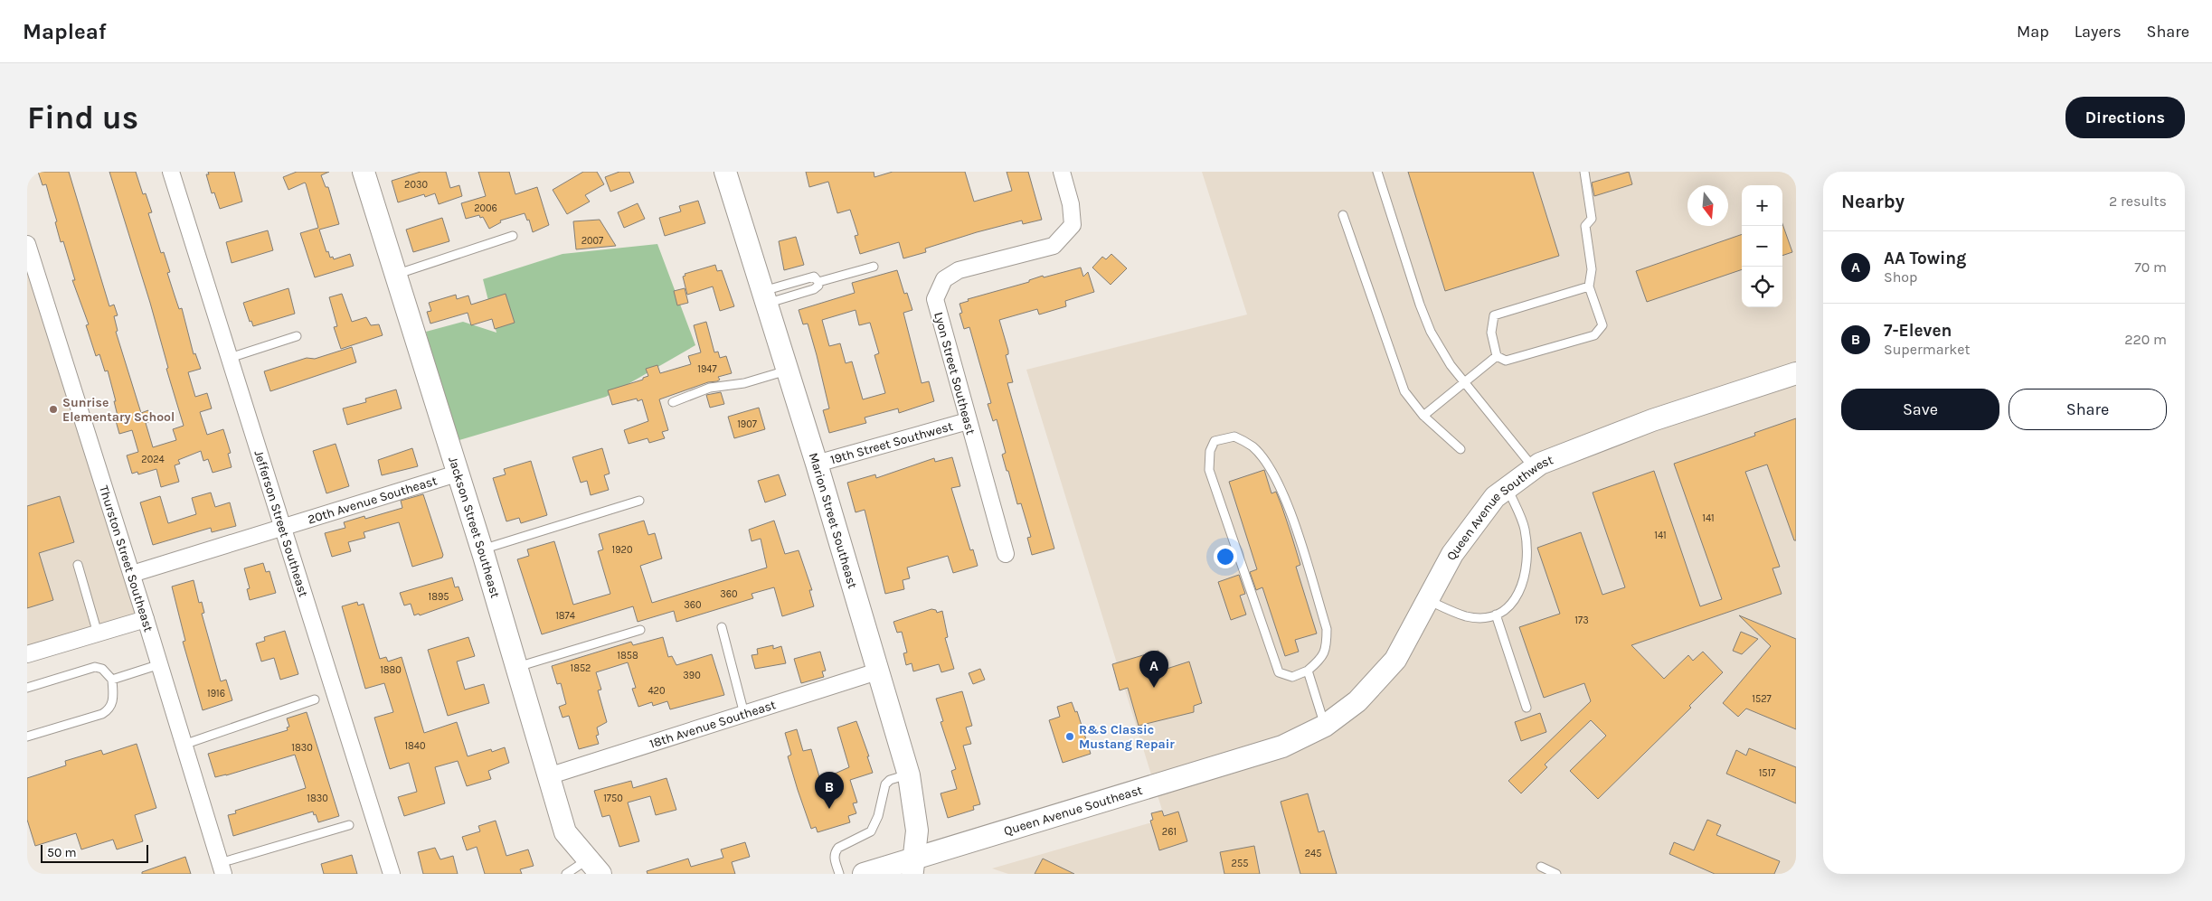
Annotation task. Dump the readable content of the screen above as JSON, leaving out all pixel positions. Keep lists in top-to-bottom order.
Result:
{
  "streets": {
    "street": [
      "Lyon Street Southeast",
      "19th Street Southwest",
      "20th Avenue Southeast",
      "Queen Avenue Southwest",
      "Marion Street Southeast",
      "Jefferson Street Southeast",
      "Jackson Street Southeast",
      "Thurston Street Southeast",
      "18th Avenue Southeast",
      "Queen Avenue Southeast"
    ]
  },
  "crossings": [
    ["Lyon Street Southeast", "19th Street Southwest"],
    ["19th Street Southwest", "Marion Street Southeast"],
    ["20th Avenue Southeast", "Jefferson Street Southeast"],
    ["20th Avenue Southeast", "Jackson Street Southeast"],
    ["20th Avenue Southeast", "Thurston Street Southeast"],
    ["Queen Avenue Southwest", "Queen Avenue Southeast"],
    ["Marion Street Southeast", "18th Avenue Southeast"],
    ["Marion Street Southeast", "Queen Avenue Southeast"],
    ["Jackson Street Southeast", "18th Avenue Southeast"]
  ],
  "places": ["Sunrise Elementary School", "R&S Classic Mustang Repair"],
  "house_numbers": [
    "2030",
    "2006",
    "2007",
    "1947",
    "1907",
    "2024",
    "141",
    "141",
    "1920",
    "360",
    "1895",
    "360",
    "1874",
    "173",
    "1858",
    "1852",
    "1880",
    "390",
    "420",
    "1916",
    "1527",
    "1840",
    "1830",
    "1517",
    "1830",
    "1750",
    "261",
    "245",
    "255"
  ],
  "scale_bar": "50 m",
  "north": "bottom",
  "page": {
    "header": "Mapleaf",
    "nav": ["Map", "Layers", "Share"],
    "buttons": [
      "Directions",
      ["Save", "Share"]
    ],
    "title": "Find us",
    "heading": ["Nearby", "2 results"],
    "map_buttons": ["+", "−"],
    "list": [
      {
        "mark": "A",
        "name": "AA Towing",
        "note": "Shop",
        "value": "70 m"
      },
      {
        "mark": "B",
        "name": "7-Eleven",
        "note": "Supermarket",
        "value": "220 m"
      }
    ],
    "pins": ["A", "B"],
    "scale": "50 m"
  }
}
